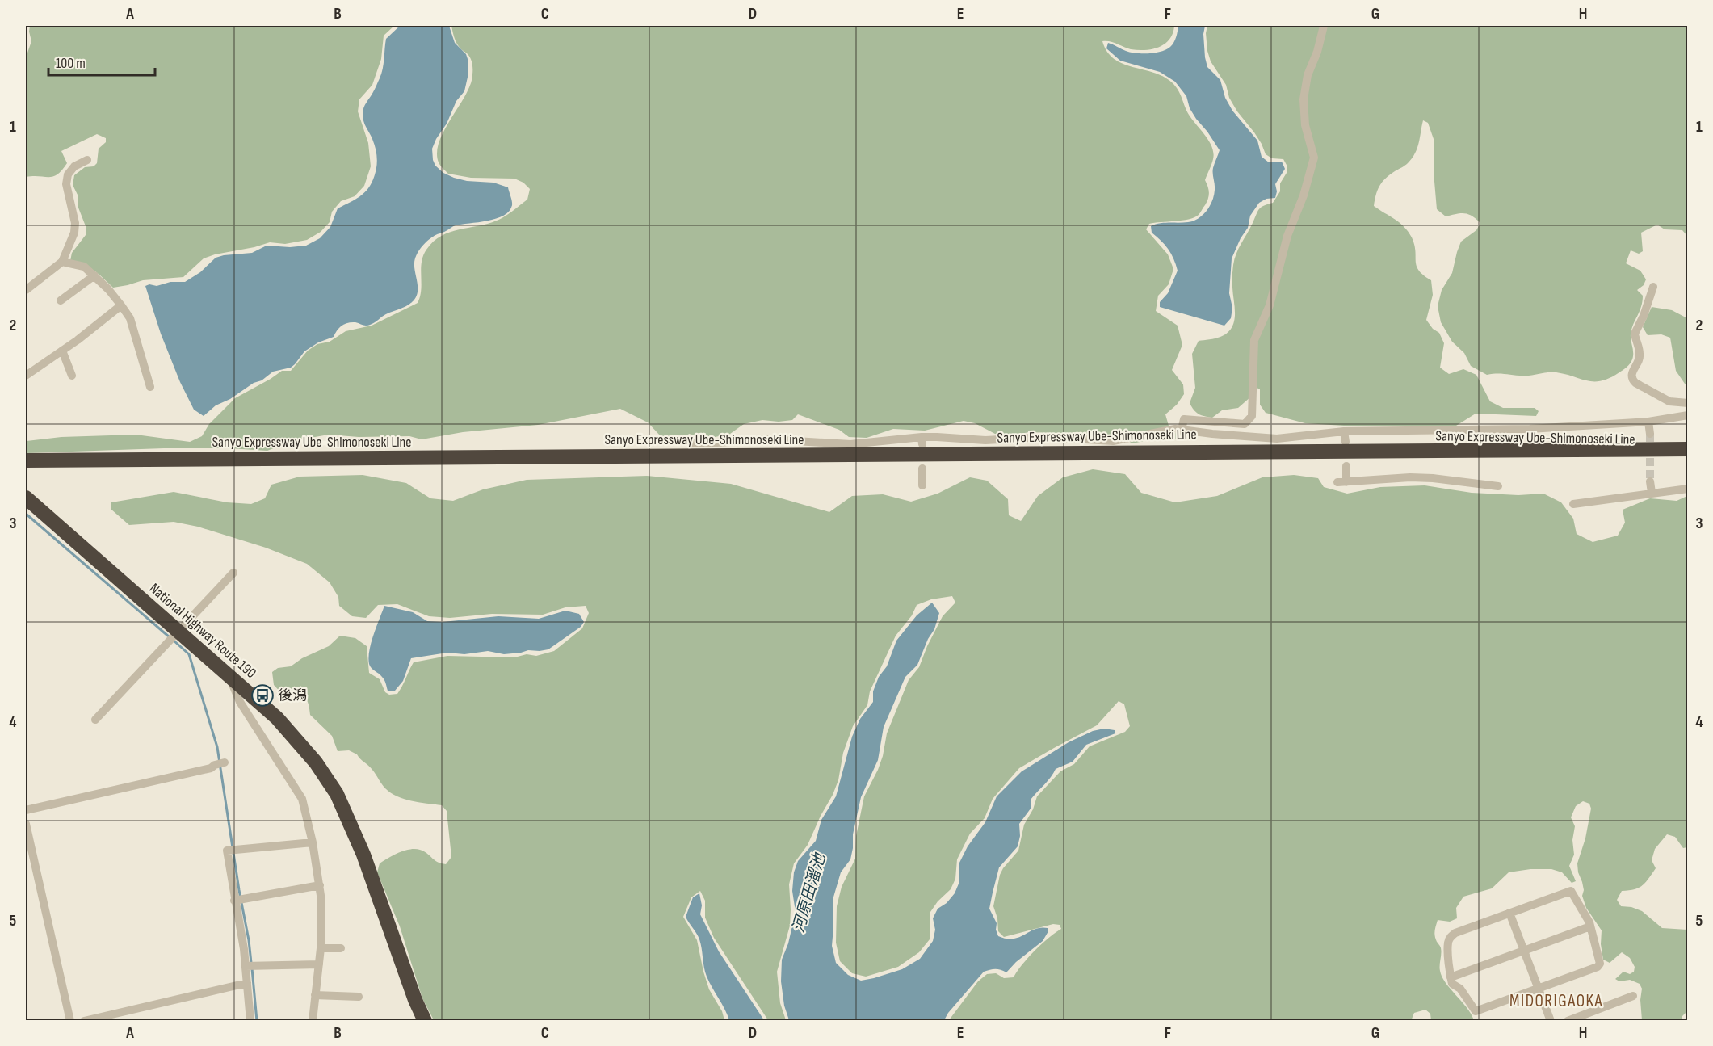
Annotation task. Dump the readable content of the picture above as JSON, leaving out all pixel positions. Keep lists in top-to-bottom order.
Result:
{
  "streets": {
    "highway": ["Sanyo Expressway Ube-Shimonoseki Line", "National Highway Route 190"]
  },
  "districts": ["MIDORIGAOKA"],
  "water": ["河原田溜池"],
  "places": {
    "bus stop": ["後潟"]
  },
  "scale_bar": "100 m",
  "grid": {
    "columns": [
      "A",
      "B",
      "C",
      "D",
      "E",
      "F",
      "G",
      "H"
    ],
    "rows": [
      "1",
      "2",
      "3",
      "4",
      "5"
    ]
  }
}
